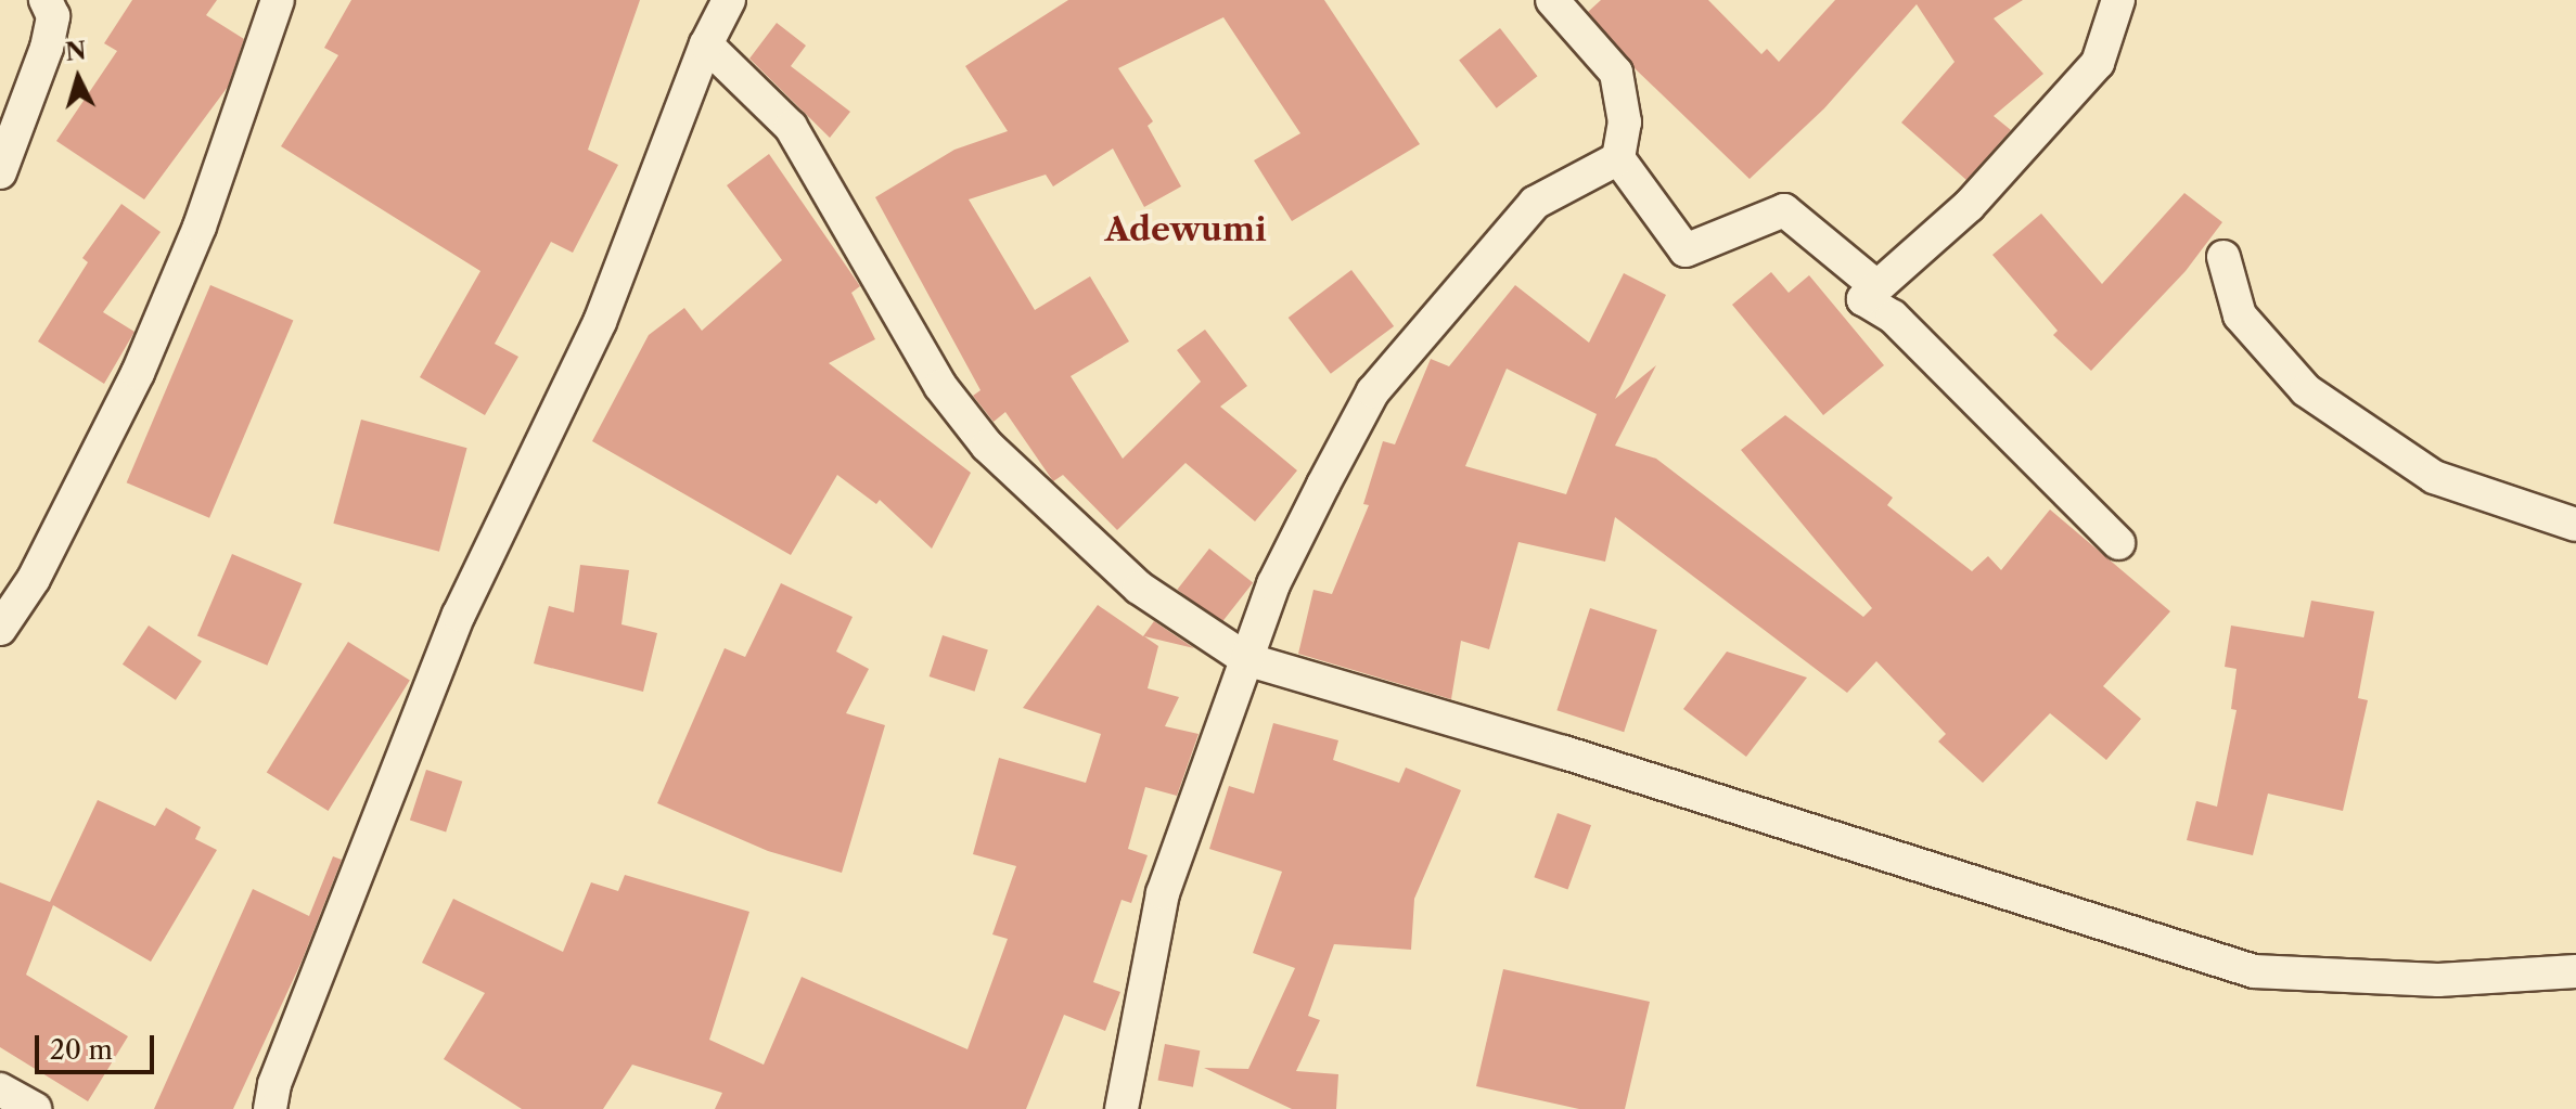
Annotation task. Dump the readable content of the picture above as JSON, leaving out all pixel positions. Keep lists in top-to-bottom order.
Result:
{
  "districts": ["Adewumi"],
  "scale_bar": "20 m",
  "north": "top"
}
